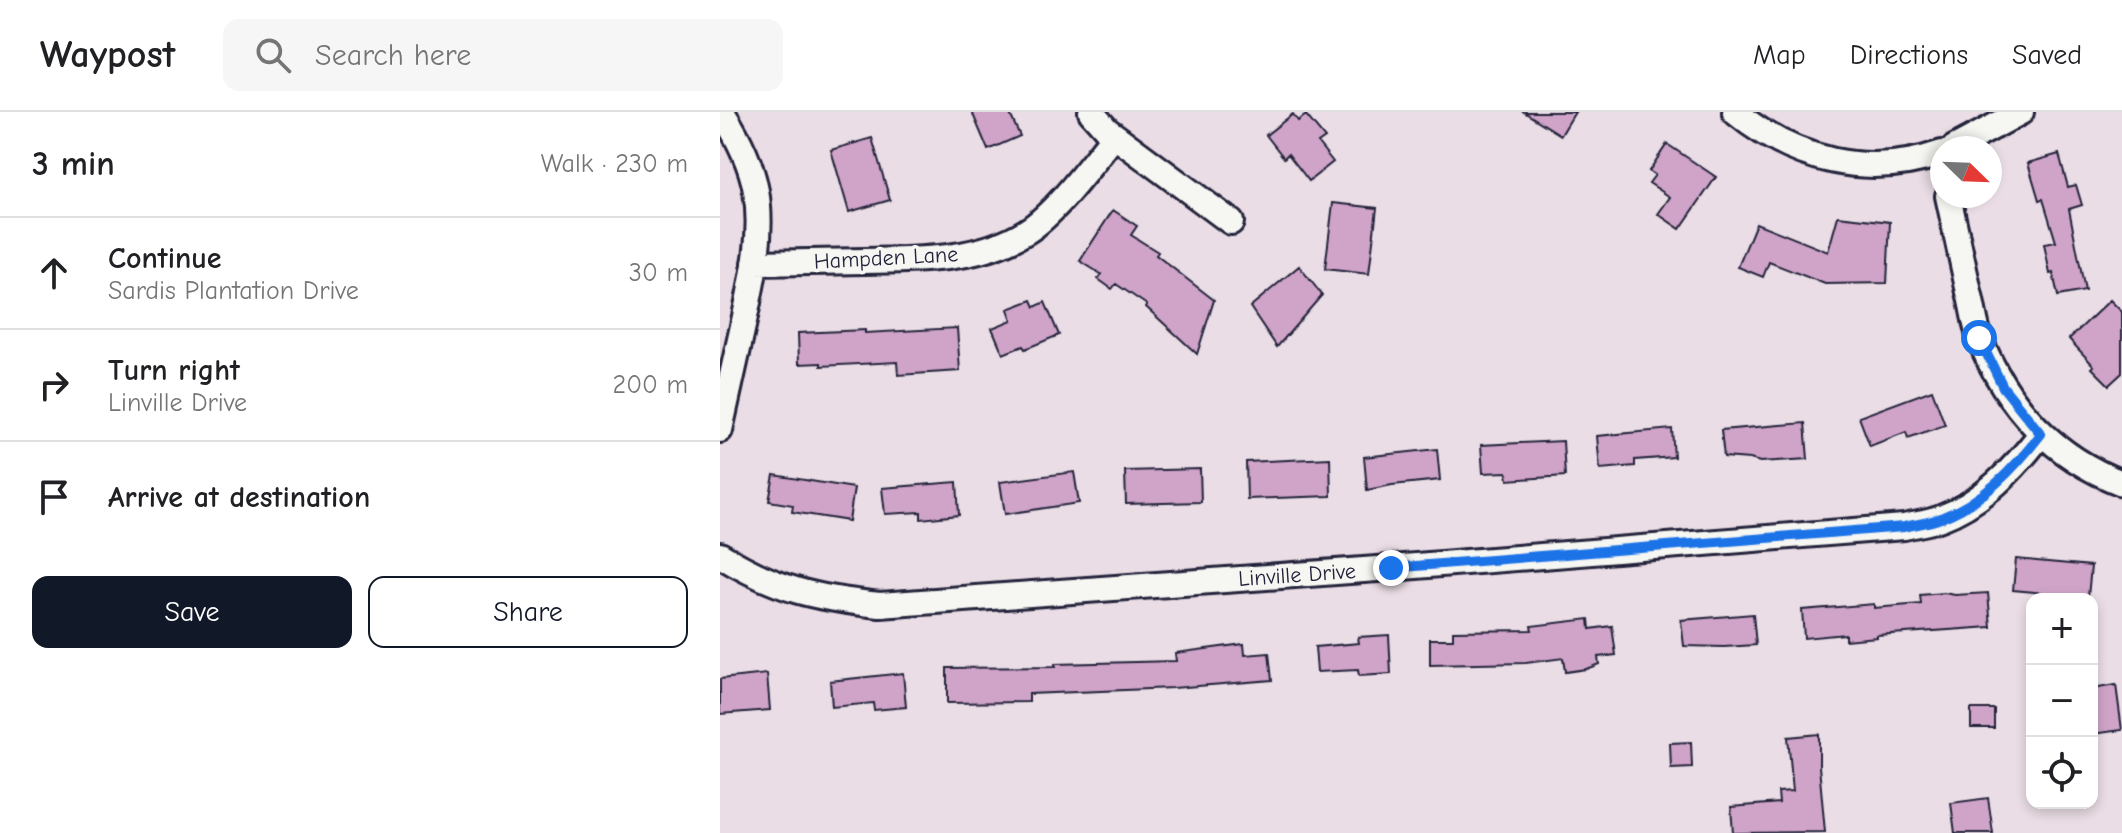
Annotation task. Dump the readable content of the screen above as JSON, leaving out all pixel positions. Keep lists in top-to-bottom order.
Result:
{
  "streets": {
    "street": ["Hampden Lane", "Linville Drive"]
  },
  "north": "bottom right",
  "page": {
    "header": "Waypost",
    "search": "Search here",
    "nav": ["Map", "Directions", "Saved"],
    "heading": ["3 min", "Walk · 230 m"],
    "list": [
      ["Continue", "Sardis Plantation Drive", "30 m"],
      ["Turn right", "Linville Drive", "200 m"],
      "Arrive at destination"
    ],
    "buttons": ["Save", "Share"],
    "map_buttons": ["+", "−"]
  }
}
